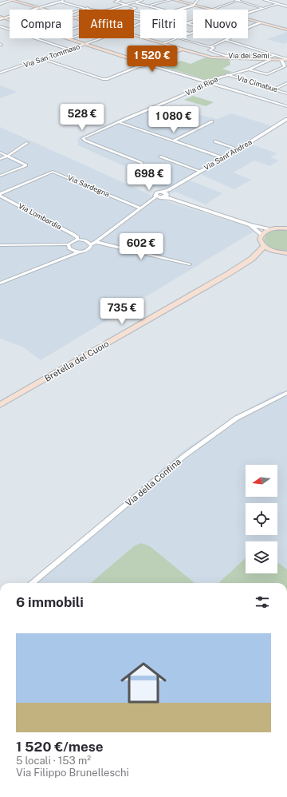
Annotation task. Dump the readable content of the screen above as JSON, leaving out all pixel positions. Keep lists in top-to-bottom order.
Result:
{
  "streets": {
    "main road": ["Bretella del Cuoio"],
    "street": [
      "Via San Tommaso",
      "Via dei Semi",
      "Via Cimabue",
      "Via di Ripa",
      "Via Sant'Andrea",
      "Via Sardegna",
      "Via Lombardia",
      "Via della Confina"
    ]
  },
  "crossings": [
    ["Via Cimabue", "Via di Ripa"],
    ["Via Sardegna", "Via Lombardia"]
  ],
  "north": "left",
  "page": {
    "chip": [
      "Compra",
      "Affitta",
      "Filtri",
      "Nuovo"
    ],
    "price": [
      "1 520 €",
      "528 €",
      "1 080 €",
      "698 €",
      "602 €",
      "735 €"
    ],
    "heading": "6 immobili",
    "list": [
      {
        "name": "1 520 €/mese",
        "note": "5 locali · 153 m² · Via Filippo Brunelleschi"
      }
    ]
  }
}
